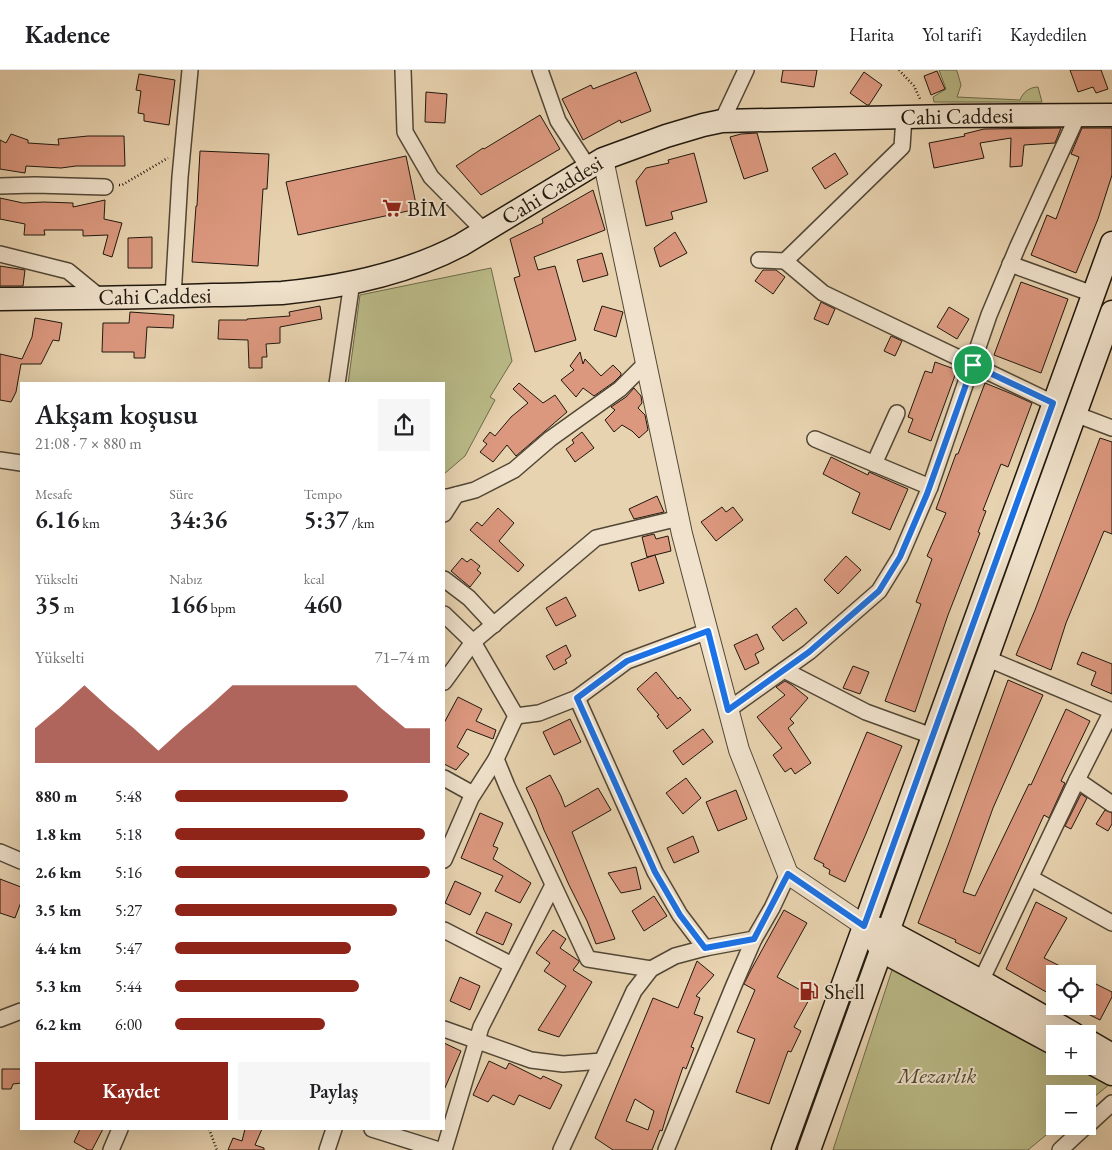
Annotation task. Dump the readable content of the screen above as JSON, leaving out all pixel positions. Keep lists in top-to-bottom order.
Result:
{
  "streets": {
    "main road": ["Cahi Caddesi"]
  },
  "parks": ["Mezarlık"],
  "places": {
    "supermarket": ["BİM"],
    "fuel station": ["Shell"]
  },
  "page": {
    "header": "Kadence",
    "nav": ["Harita", "Yol tarifi", "Kaydedilen"],
    "heading": ["Akşam koşusu", "21:08 · 7 × 880 m"],
    "stats": [
      ["Mesafe", "6.16 km"],
      ["Süre", "34:36"],
      ["Tempo", "5:37 /km"],
      ["Yükselti", "35 m"],
      ["Nabız", "166 bpm"],
      ["kcal", "460"]
    ],
    "chart": ["Yükselti", "71–74 m"],
    "list": [
      {
        "name": "880 m",
        "note": "5:48"
      },
      {
        "name": "1.8 km",
        "note": "5:18"
      },
      {
        "name": "2.6 km",
        "note": "5:16"
      },
      {
        "name": "3.5 km",
        "note": "5:27"
      },
      {
        "name": "4.4 km",
        "note": "5:47"
      },
      {
        "name": "5.3 km",
        "note": "5:44"
      },
      {
        "name": "6.2 km",
        "note": "6:00"
      }
    ],
    "map_buttons": ["+", "−"],
    "buttons": ["Kaydet", "Paylaş"]
  }
}
